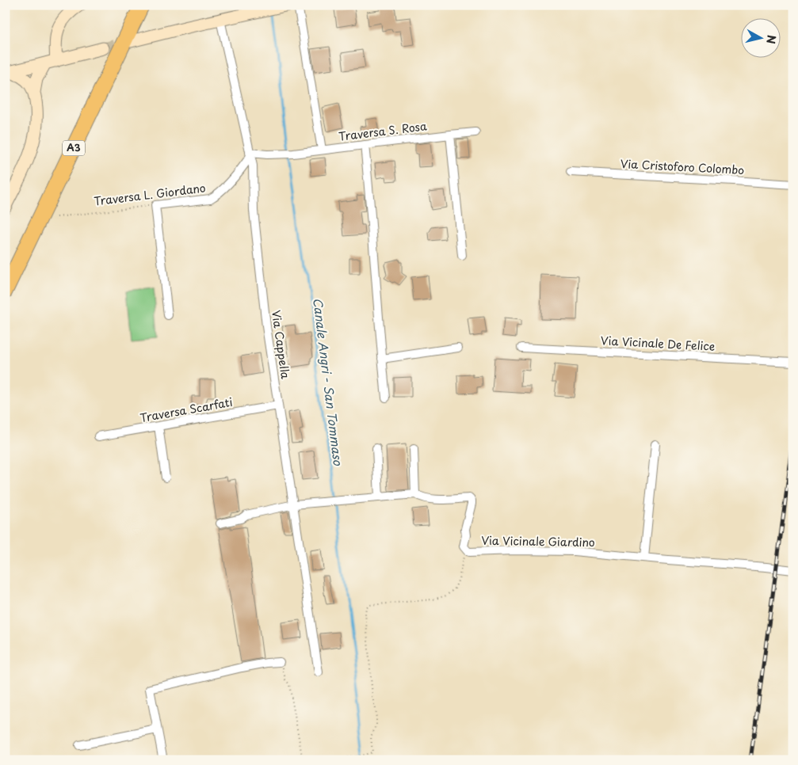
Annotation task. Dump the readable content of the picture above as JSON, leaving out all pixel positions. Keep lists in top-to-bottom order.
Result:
{
  "streets": {
    "highway": ["A3"],
    "street": [
      "Traversa S. Rosa",
      "Via Cristoforo Colombo",
      "Traversa L. Giordano",
      "Via Vicinale De Felice",
      "Via Cappella",
      "Traversa Scarfati",
      "Via Vicinale Giardino"
    ]
  },
  "crossings": [
    ["Traversa S. Rosa", "Traversa L. Giordano"],
    ["Traversa S. Rosa", "Via Cappella"],
    ["Traversa L. Giordano", "Via Cappella"],
    ["Via Cappella", "Traversa Scarfati"],
    ["Via Cappella", "Via Vicinale Giardino"]
  ],
  "water": ["Canale Angri - San Tommaso"],
  "north": "right"
}
